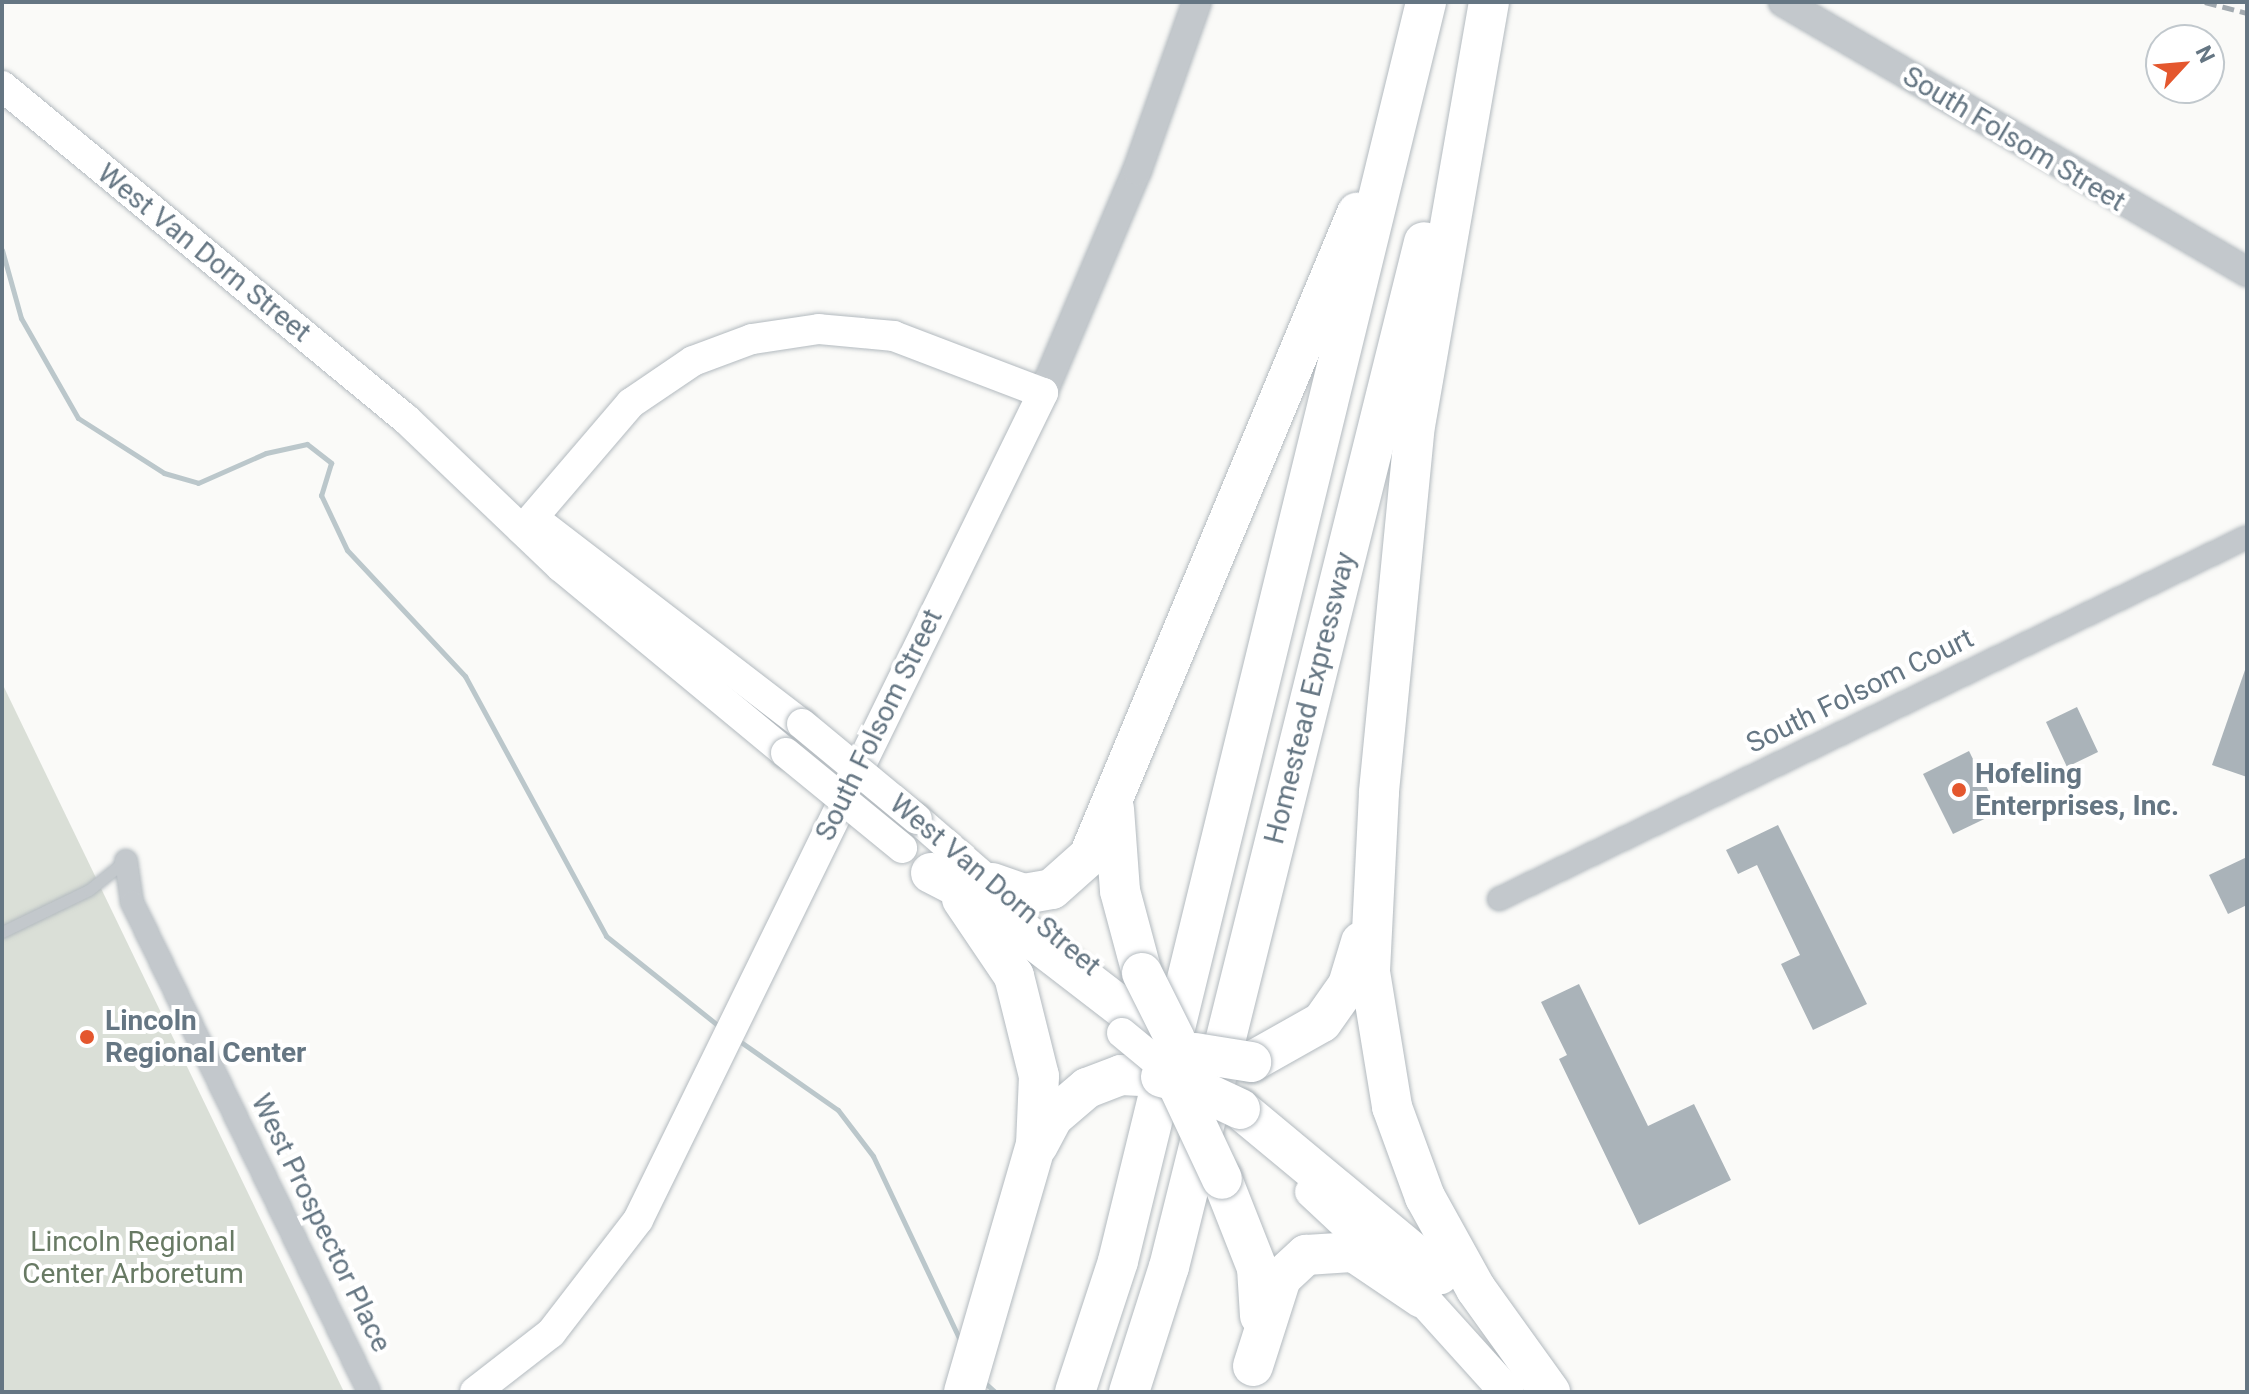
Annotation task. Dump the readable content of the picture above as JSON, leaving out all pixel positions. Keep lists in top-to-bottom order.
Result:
{
  "streets": {
    "highway": ["Homestead Expressway"],
    "main road": ["South Folsom Street", "West Van Dorn Street"],
    "street": ["South Folsom Court", "West Prospector Place"]
  },
  "parks": ["Lincoln Regional Center Arboretum"],
  "places": ["Hofeling Enterprises, Inc.", "Lincoln Regional Center"],
  "north": "top right"
}
